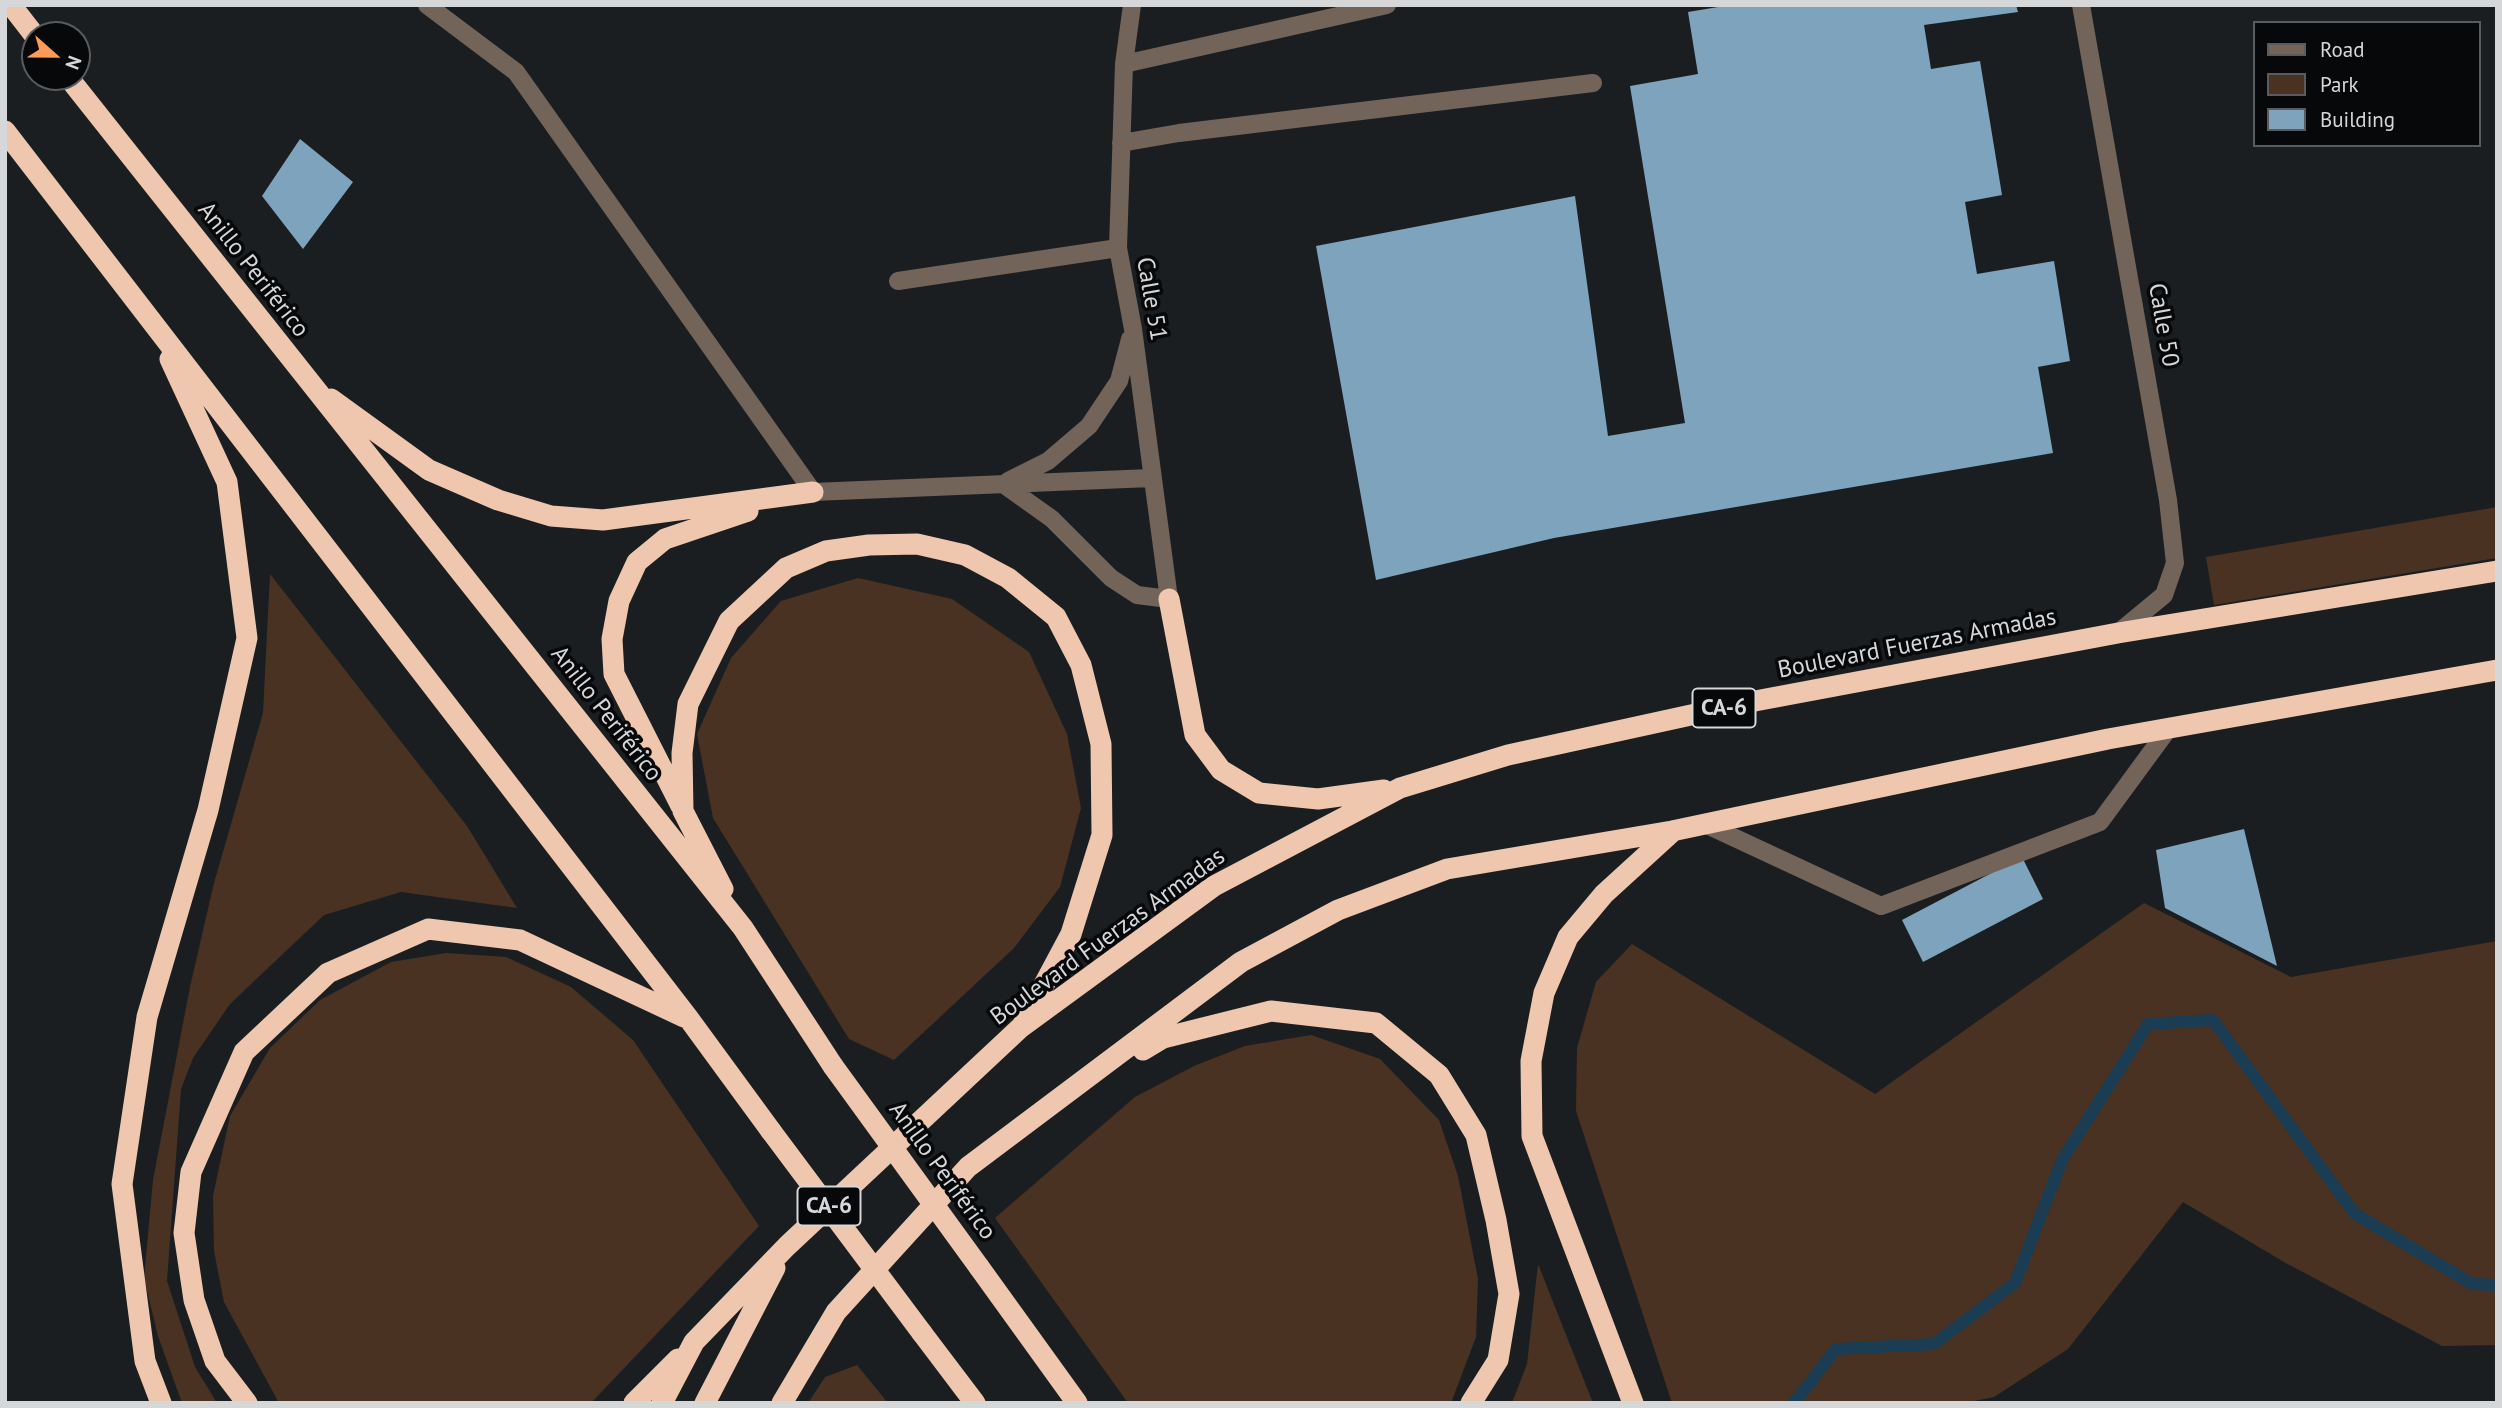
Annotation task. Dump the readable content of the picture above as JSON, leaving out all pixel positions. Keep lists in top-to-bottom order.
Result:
{
  "streets": {
    "highway": ["Anillo Periférico", "Boulevard Fuerzas Armadas", "CA-6"],
    "street": ["Calle 51", "Calle 50"]
  },
  "crossings": [
    ["Calle 50", "Boulevard Fuerzas Armadas"]
  ],
  "legend": ["Road", "Park", "Building"],
  "north": "right"
}
